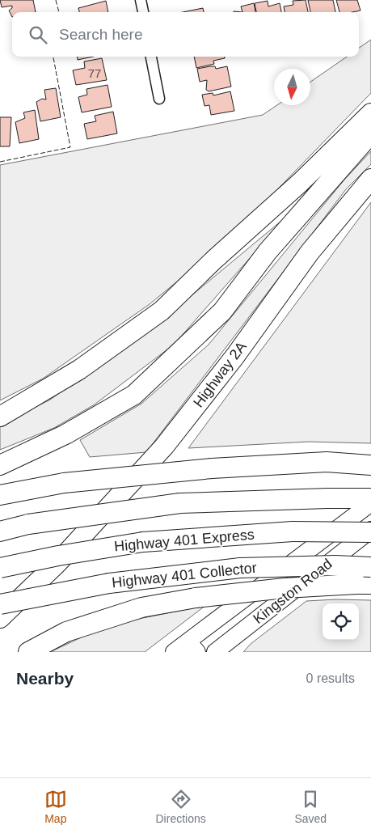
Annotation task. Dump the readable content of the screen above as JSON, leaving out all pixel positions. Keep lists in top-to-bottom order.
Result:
{
  "streets": {
    "highway": ["Highway 2A", "Highway 401 Express", "Highway 401 Collector"],
    "main road": ["Kingston Road"]
  },
  "crossings": [
    ["Highway 401 Express", "Kingston Road"]
  ],
  "house_numbers": ["77"],
  "north": "bottom",
  "page": {
    "search": "Search here",
    "heading": ["Nearby", "0 results"],
    "nav": ["Map", "Directions", "Saved"]
  }
}
